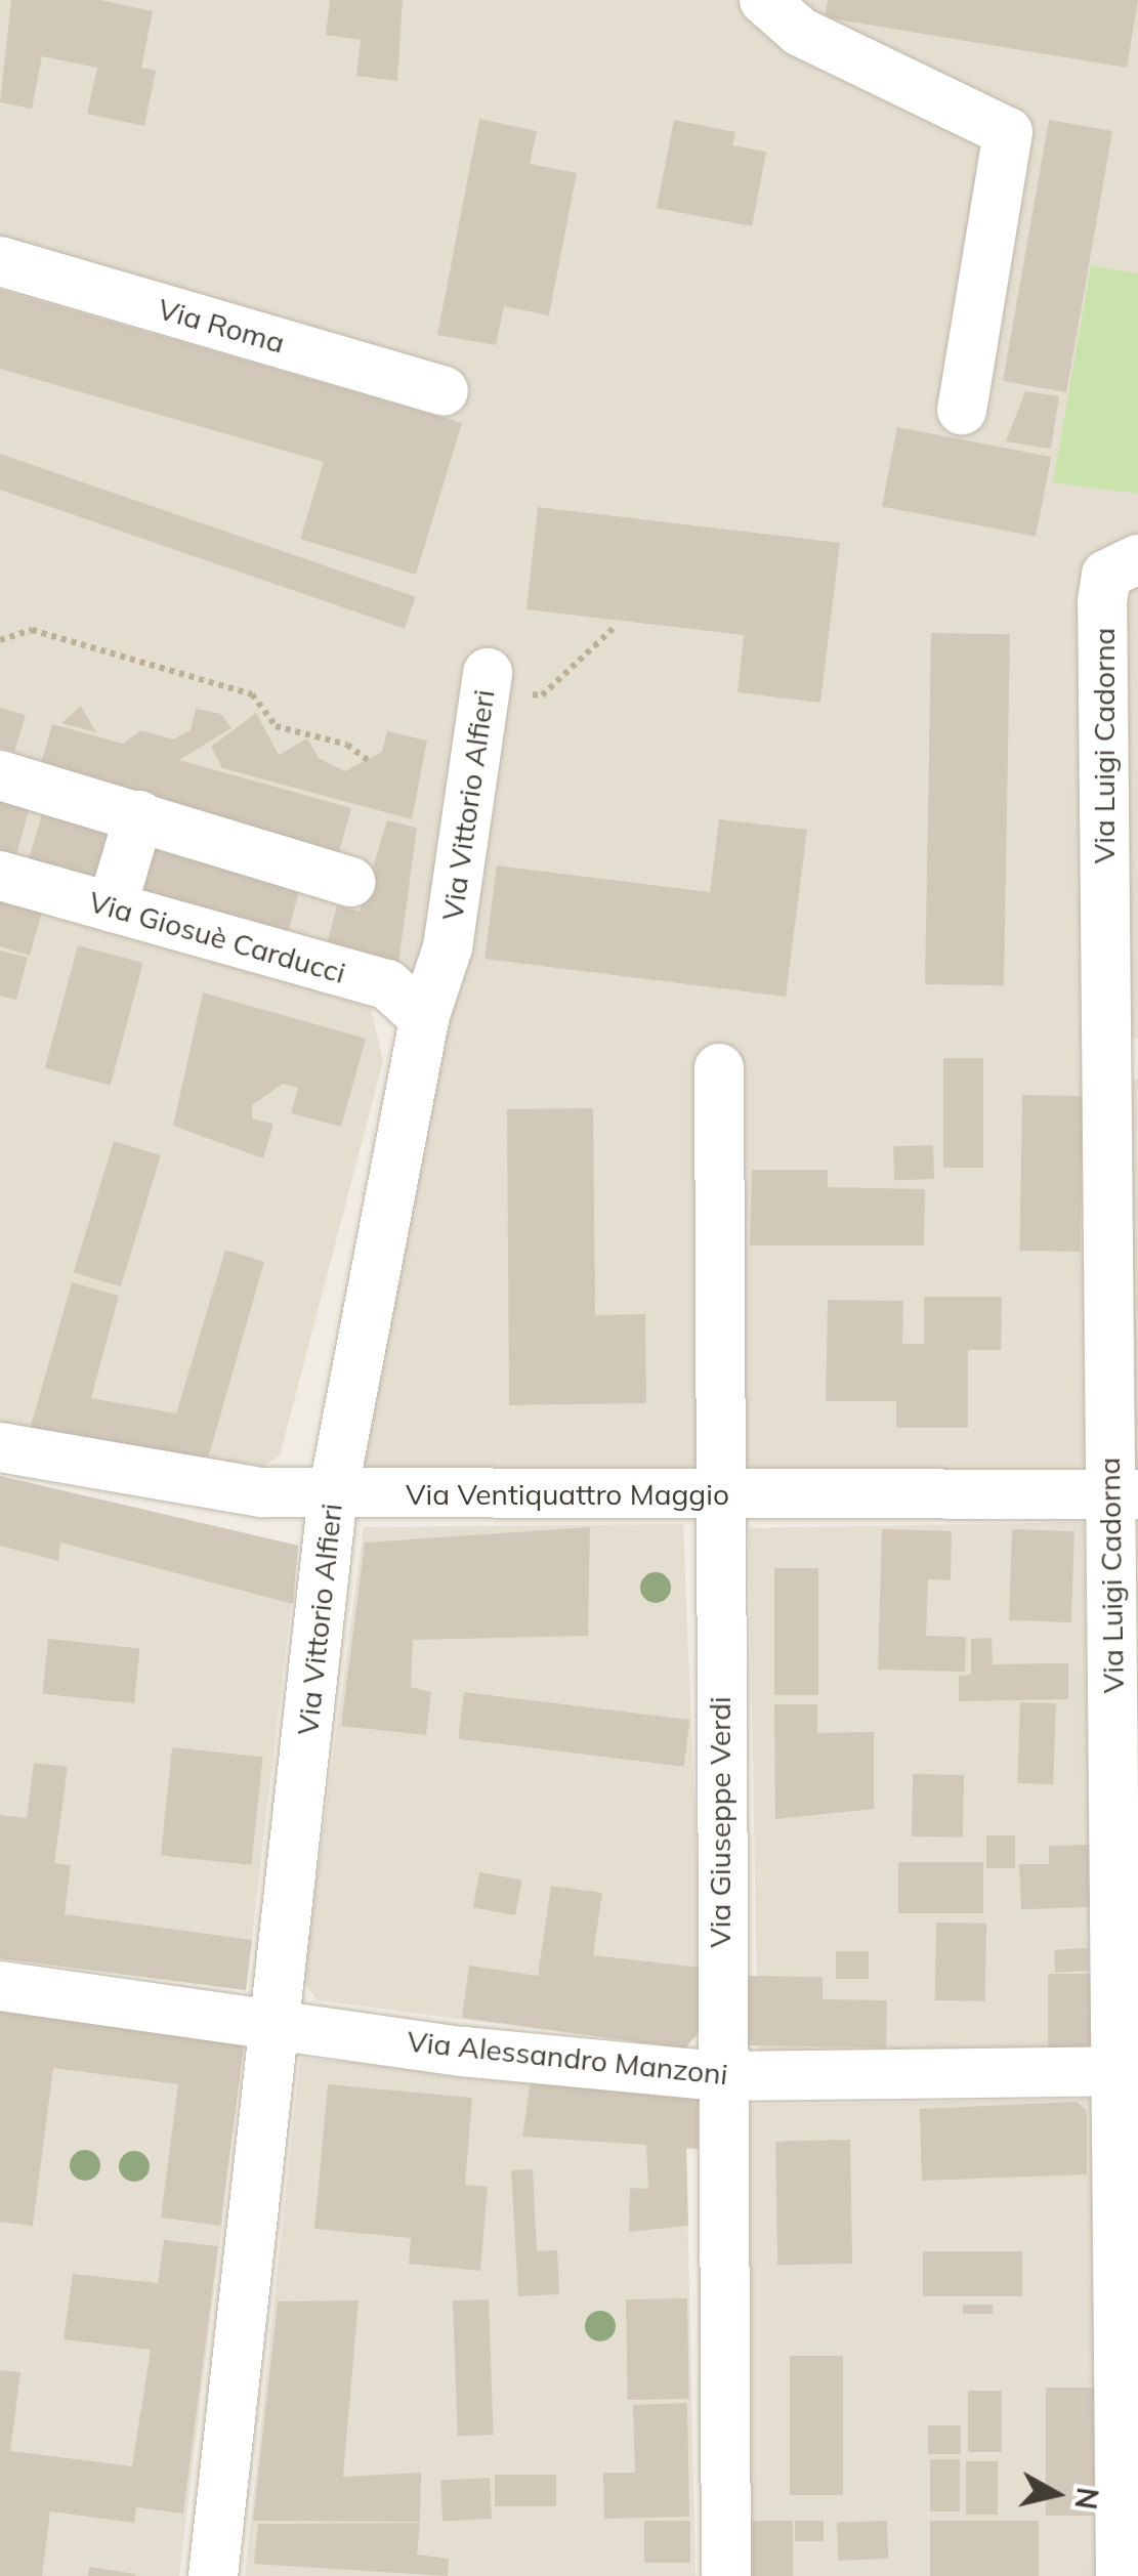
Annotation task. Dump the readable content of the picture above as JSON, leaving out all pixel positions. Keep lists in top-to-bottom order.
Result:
{
  "streets": {
    "street": [
      "Via Roma",
      "Via Luigi Cadorna",
      "Via Vittorio Alfieri",
      "Via Giosuè Carducci",
      "Via Ventiquattro Maggio",
      "Via Giuseppe Verdi",
      "Via Alessandro Manzoni"
    ]
  },
  "crossings": [
    ["Via Luigi Cadorna", "Via Ventiquattro Maggio"],
    ["Via Luigi Cadorna", "Via Alessandro Manzoni"],
    ["Via Vittorio Alfieri", "Via Giosuè Carducci"],
    ["Via Vittorio Alfieri", "Via Ventiquattro Maggio"],
    ["Via Vittorio Alfieri", "Via Alessandro Manzoni"],
    ["Via Ventiquattro Maggio", "Via Giuseppe Verdi"],
    ["Via Giuseppe Verdi", "Via Alessandro Manzoni"]
  ],
  "north": "right"
}
